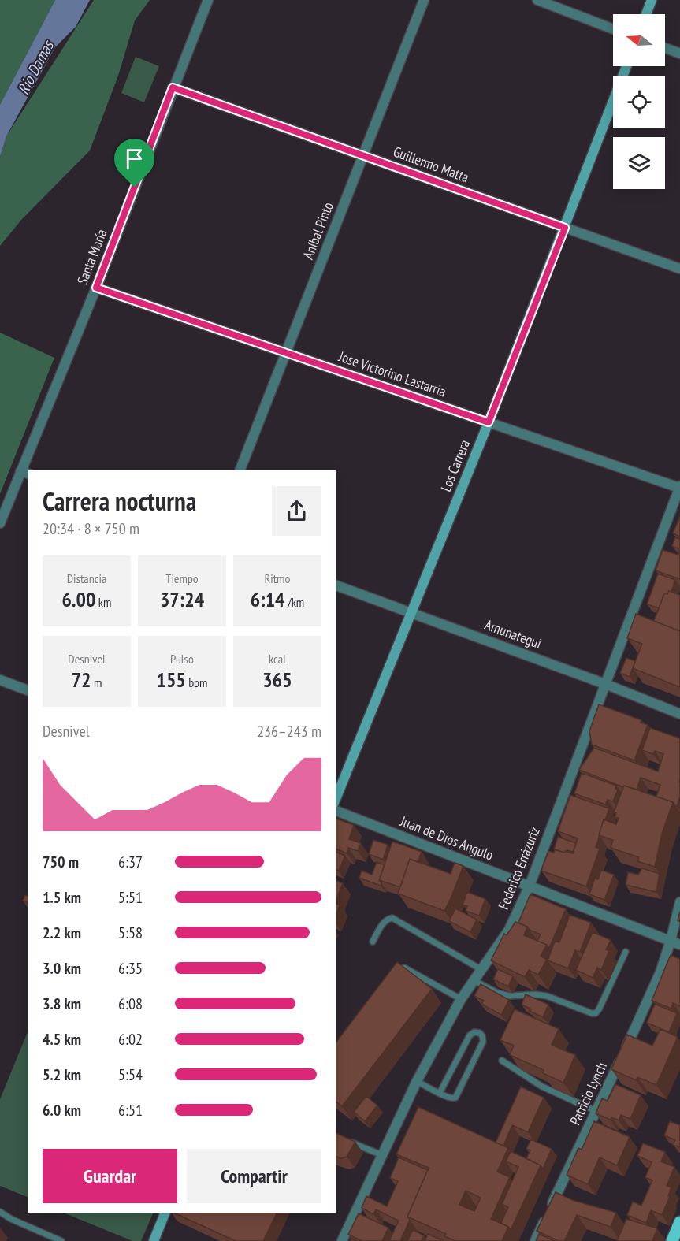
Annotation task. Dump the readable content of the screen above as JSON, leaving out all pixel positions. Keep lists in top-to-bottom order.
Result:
{
  "streets": {
    "main road": ["Los Carrera"],
    "street": [
      "Guillermo Matta",
      "Aníbal Pinto",
      "Santa María",
      "Jose Victorino Lastarria",
      "Amunategui",
      "Juan de Dios Angulo",
      "Federico Errázuriz",
      "Patricio Lynch"
    ]
  },
  "crossings": [
    ["Guillermo Matta", "Aníbal Pinto"],
    ["Guillermo Matta", "Santa María"],
    ["Guillermo Matta", "Los Carrera"],
    ["Aníbal Pinto", "Jose Victorino Lastarria"],
    ["Santa María", "Jose Victorino Lastarria"],
    ["Jose Victorino Lastarria", "Los Carrera"],
    ["Jose Victorino Lastarria", "Federico Errázuriz"],
    ["Los Carrera", "Amunategui"],
    ["Amunategui", "Federico Errázuriz"],
    ["Juan de Dios Angulo", "Federico Errázuriz"],
    ["Juan de Dios Angulo", "Patricio Lynch"]
  ],
  "water": ["Río Damas"],
  "north": "left",
  "page": {
    "heading": ["Carrera nocturna", "20:34 · 8 × 750 m"],
    "stats": [
      ["Distancia", "6.00 km"],
      ["Tiempo", "37:24"],
      ["Ritmo", "6:14 /km"],
      ["Desnivel", "72 m"],
      ["Pulso", "155 bpm"],
      ["kcal", "365"]
    ],
    "chart": ["Desnivel", "236–243 m"],
    "list": [
      {
        "name": "750 m",
        "note": "6:37"
      },
      {
        "name": "1.5 km",
        "note": "5:51"
      },
      {
        "name": "2.2 km",
        "note": "5:58"
      },
      {
        "name": "3.0 km",
        "note": "6:35"
      },
      {
        "name": "3.8 km",
        "note": "6:08"
      },
      {
        "name": "4.5 km",
        "note": "6:02"
      },
      {
        "name": "5.2 km",
        "note": "5:54"
      },
      {
        "name": "6.0 km",
        "note": "6:51"
      }
    ],
    "buttons": ["Guardar", "Compartir"]
  }
}
